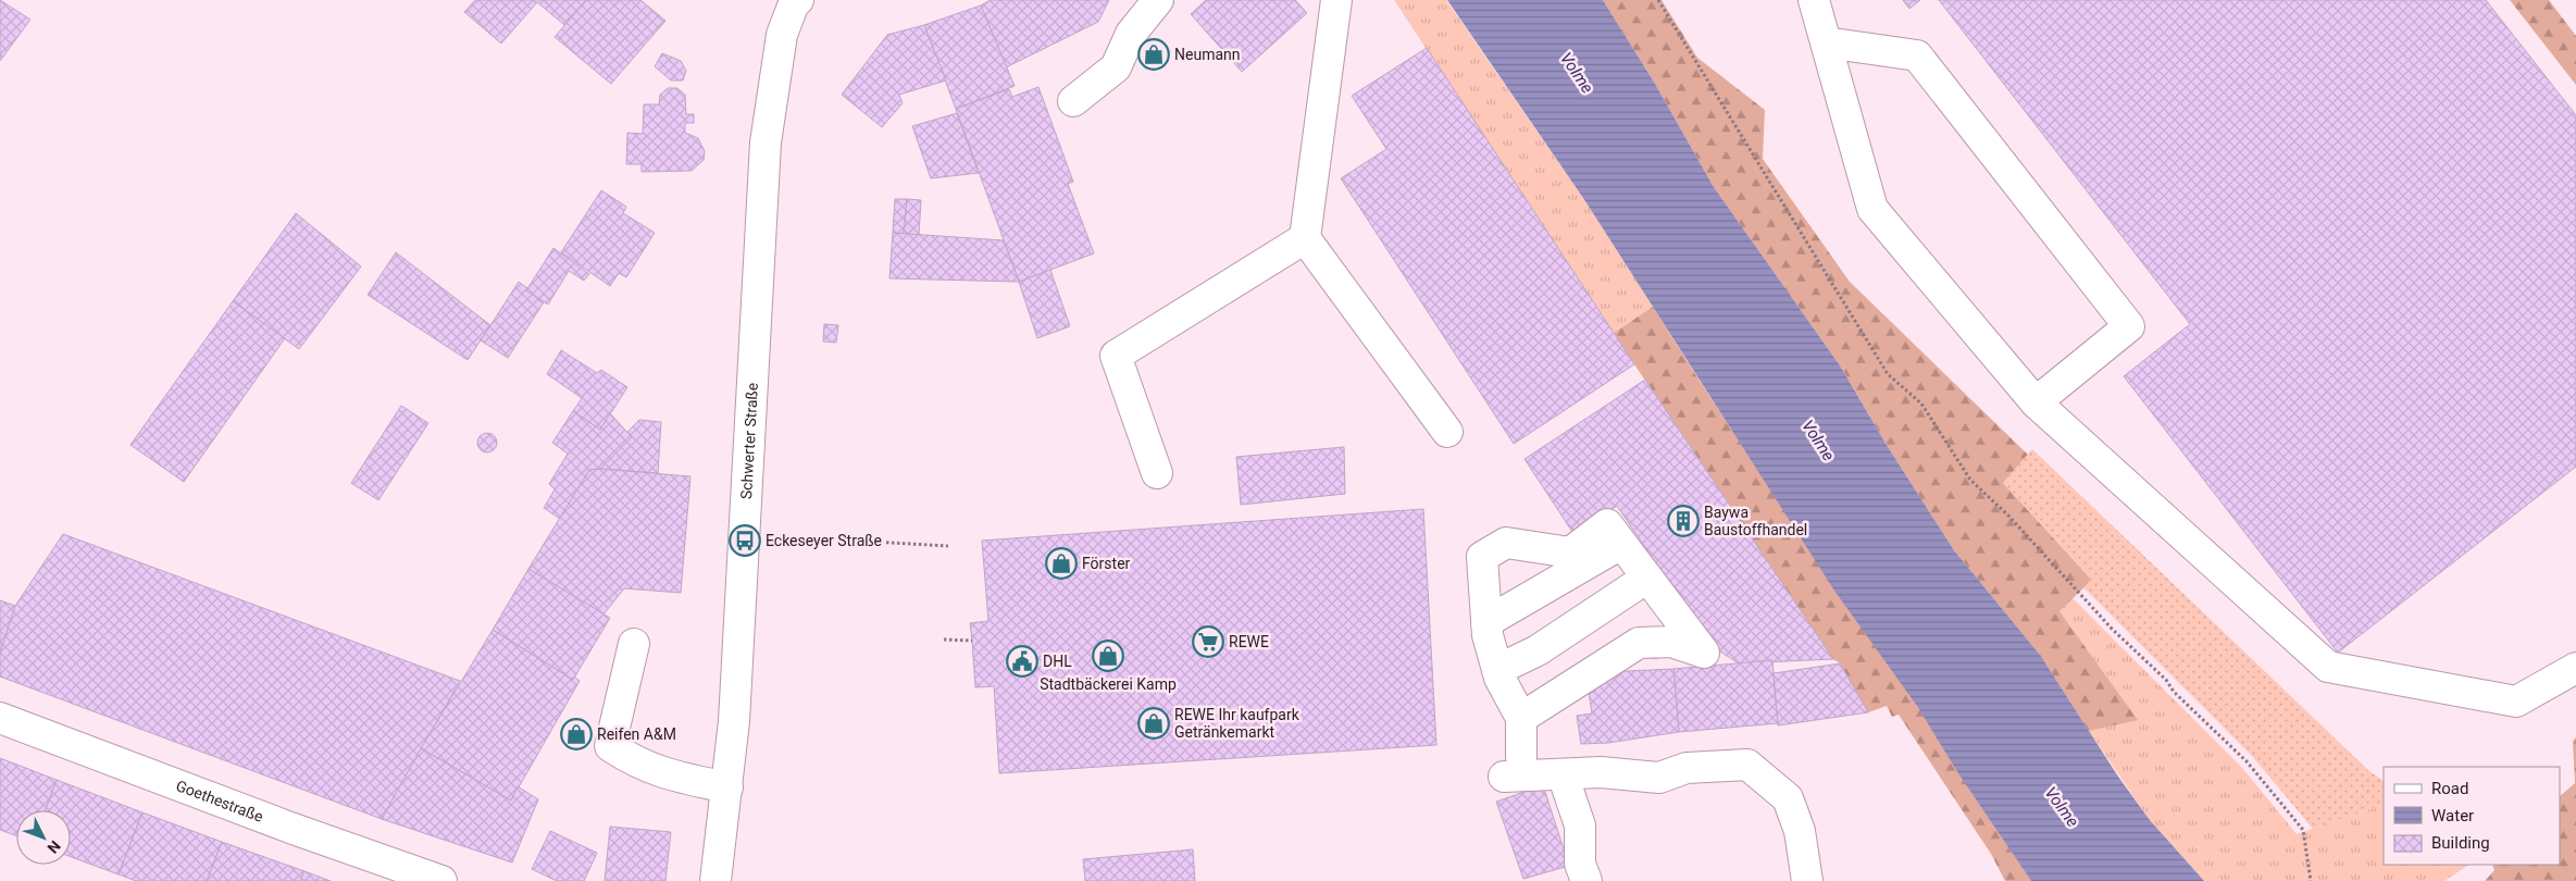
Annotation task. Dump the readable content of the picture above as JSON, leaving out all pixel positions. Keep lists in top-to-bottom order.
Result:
{
  "streets": {
    "main road": ["Schwerter Straße", "Goethestraße"]
  },
  "water": ["Volme"],
  "places": {
    "shop": [
      "Neumann",
      "Förster",
      "Stadtbäckerei Kamp",
      "REWE Ihr kaufpark Getränkemarkt",
      "Reifen A&M"
    ],
    "building": ["Baywa Baustoffhandel"],
    "bus stop": ["Eckeseyer Straße"],
    "supermarket": ["REWE"],
    "public building": ["DHL"]
  },
  "legend": ["Road", "Water", "Building"],
  "north": "bottom right"
}
